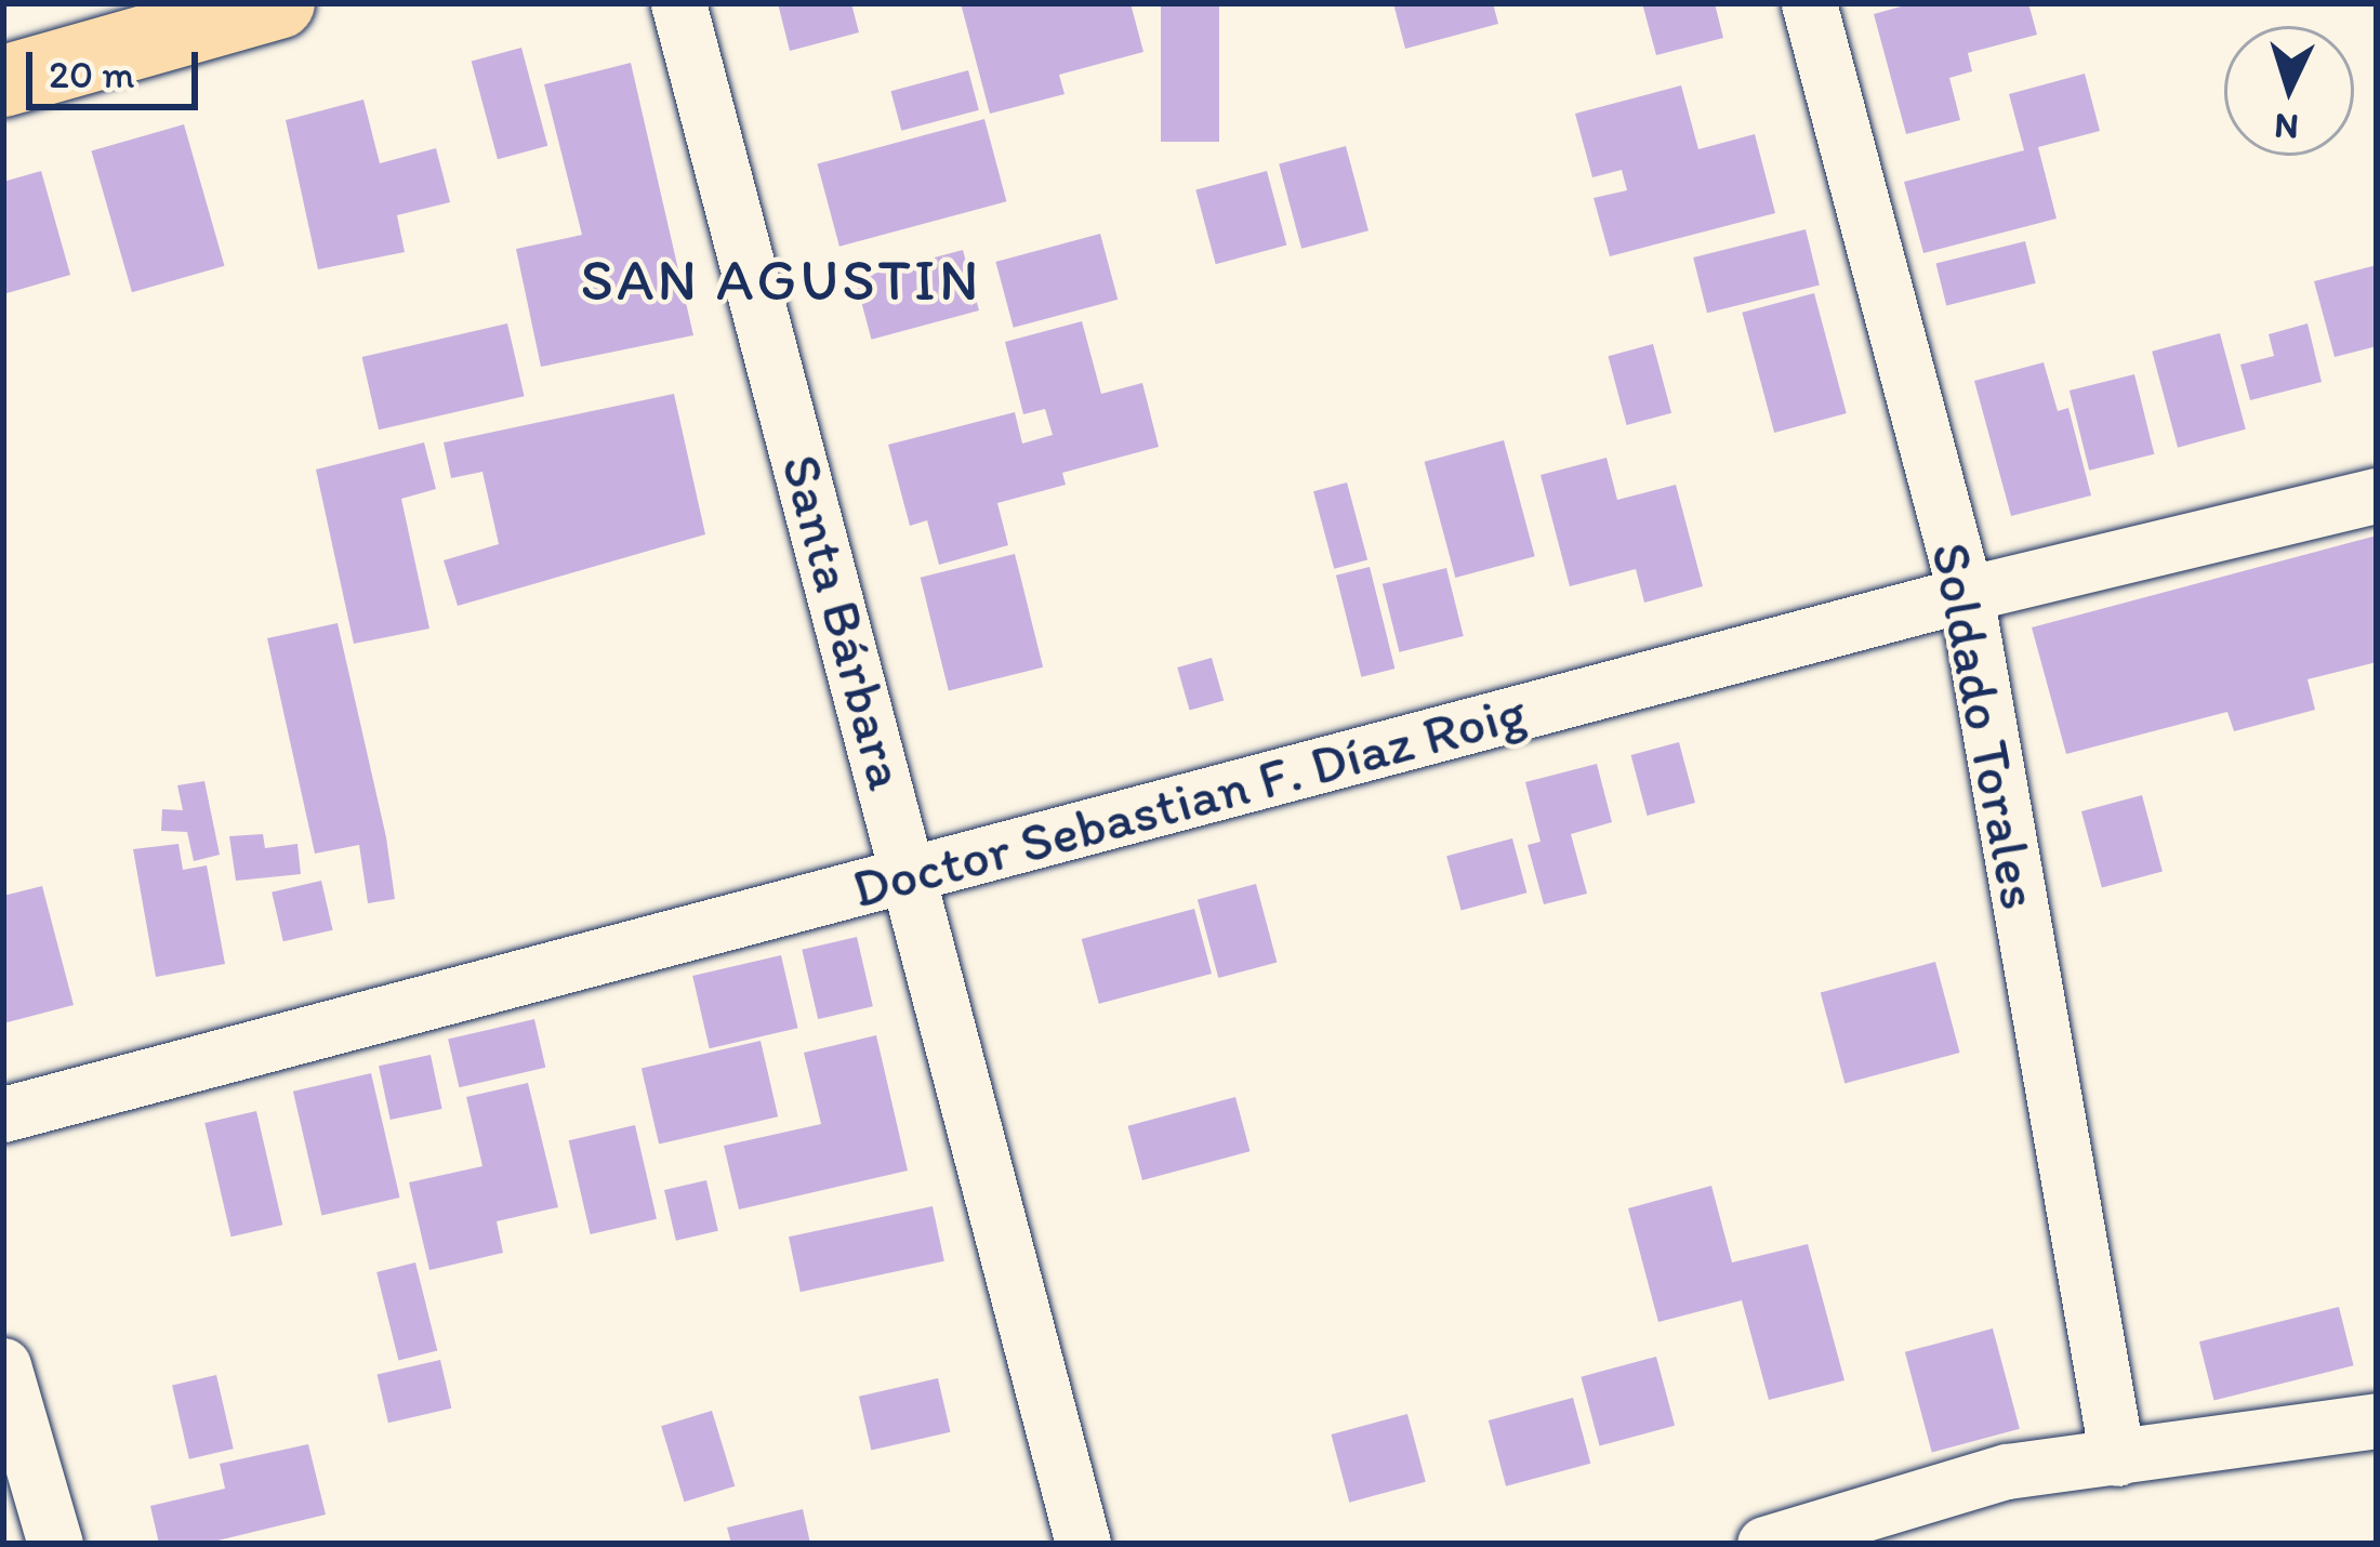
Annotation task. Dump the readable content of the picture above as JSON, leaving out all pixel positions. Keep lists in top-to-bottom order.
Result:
{
  "streets": {
    "street": ["Santa Bárbara", "Soldado Torales", "Doctor Sebastian F. Díaz Roig"]
  },
  "crossings": [
    ["Santa Bárbara", "Doctor Sebastian F. Díaz Roig"],
    ["Soldado Torales", "Doctor Sebastian F. Díaz Roig"]
  ],
  "districts": ["SAN AGUSTIN"],
  "scale_bar": "20 m",
  "north": "bottom"
}
